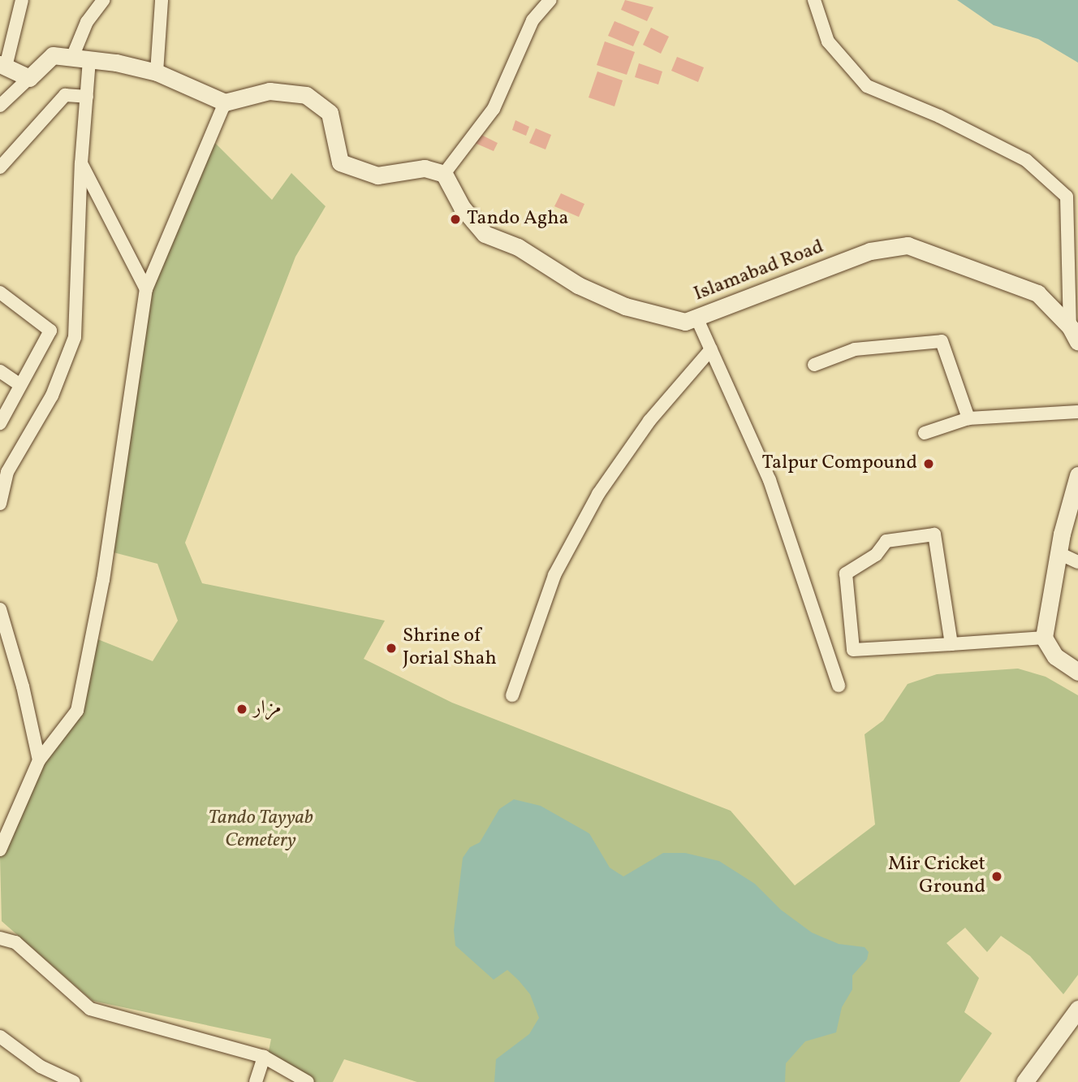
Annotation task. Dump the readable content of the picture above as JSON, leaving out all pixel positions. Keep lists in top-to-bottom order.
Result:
{
  "streets": {
    "street": ["Islamabad Road"]
  },
  "parks": ["Tando Tayyab Cemetery"],
  "places": [
    "Tando Agha",
    "Talpur Compound",
    "Shrine of Jorial Shah",
    "مزار",
    "Mir Cricket Ground"
  ]
}
